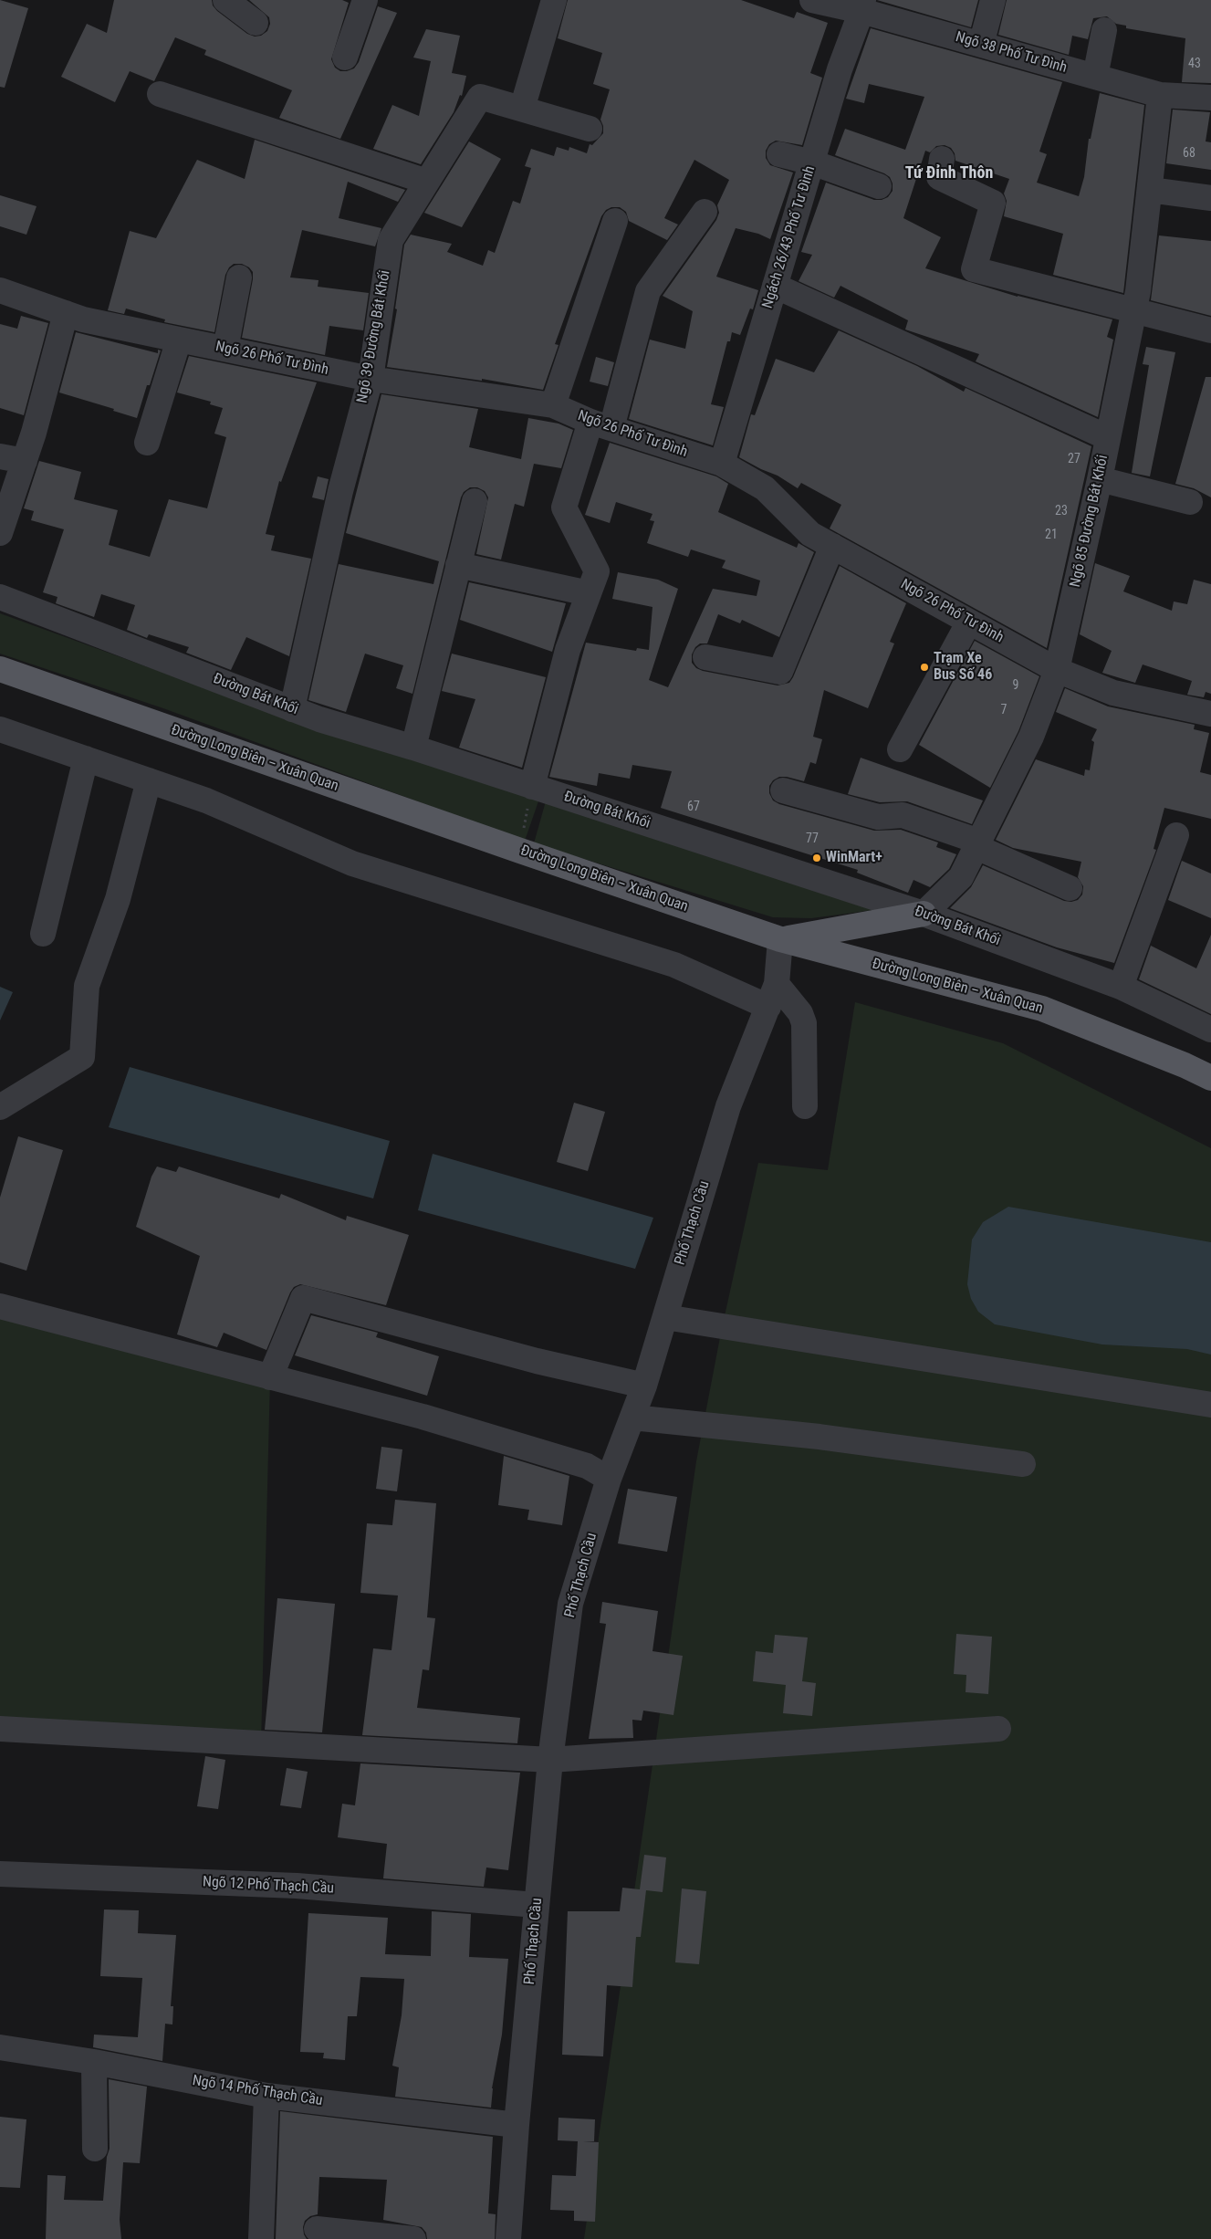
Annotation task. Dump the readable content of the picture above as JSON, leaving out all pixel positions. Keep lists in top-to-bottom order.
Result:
{
  "streets": {
    "main road": ["Đường Long Biên – Xuân Quan"],
    "street": [
      "Ngõ 38 Phố Tư Đình",
      "Ngách 26/43 Phố Tư Đình",
      "Ngõ 39 Đường Bát Khối",
      "Ngõ 26 Phố Tư Đình",
      "Ngõ 85 Đường Bát Khối",
      "Đường Bát Khối",
      "Phố Thạch Cầu",
      "Ngõ 12 Phố Thạch Cầu",
      "Ngõ 14 Phố Thạch Cầu"
    ]
  },
  "crossings": [
    ["Ngõ 38 Phố Tư Đình", "Ngách 26/43 Phố Tư Đình"],
    ["Ngõ 38 Phố Tư Đình", "Ngõ 85 Đường Bát Khối"],
    ["Ngách 26/43 Phố Tư Đình", "Ngõ 26 Phố Tư Đình"],
    ["Ngõ 39 Đường Bát Khối", "Ngõ 26 Phố Tư Đình"],
    ["Ngõ 39 Đường Bát Khối", "Đường Bát Khối"],
    ["Ngõ 26 Phố Tư Đình", "Ngõ 85 Đường Bát Khối"],
    ["Ngõ 85 Đường Bát Khối", "Đường Bát Khối"],
    ["Đường Long Biên – Xuân Quan", "Phố Thạch Cầu"],
    ["Phố Thạch Cầu", "Ngõ 12 Phố Thạch Cầu"],
    ["Phố Thạch Cầu", "Ngõ 14 Phố Thạch Cầu"]
  ],
  "districts": ["Tứ Đỉnh Thôn"],
  "places": ["Trạm Xe Bus Số 46", "WinMart+"],
  "house_numbers": [
    "43",
    "68",
    "27",
    "23",
    "21",
    "9",
    "7",
    "67",
    "77"
  ]
}
